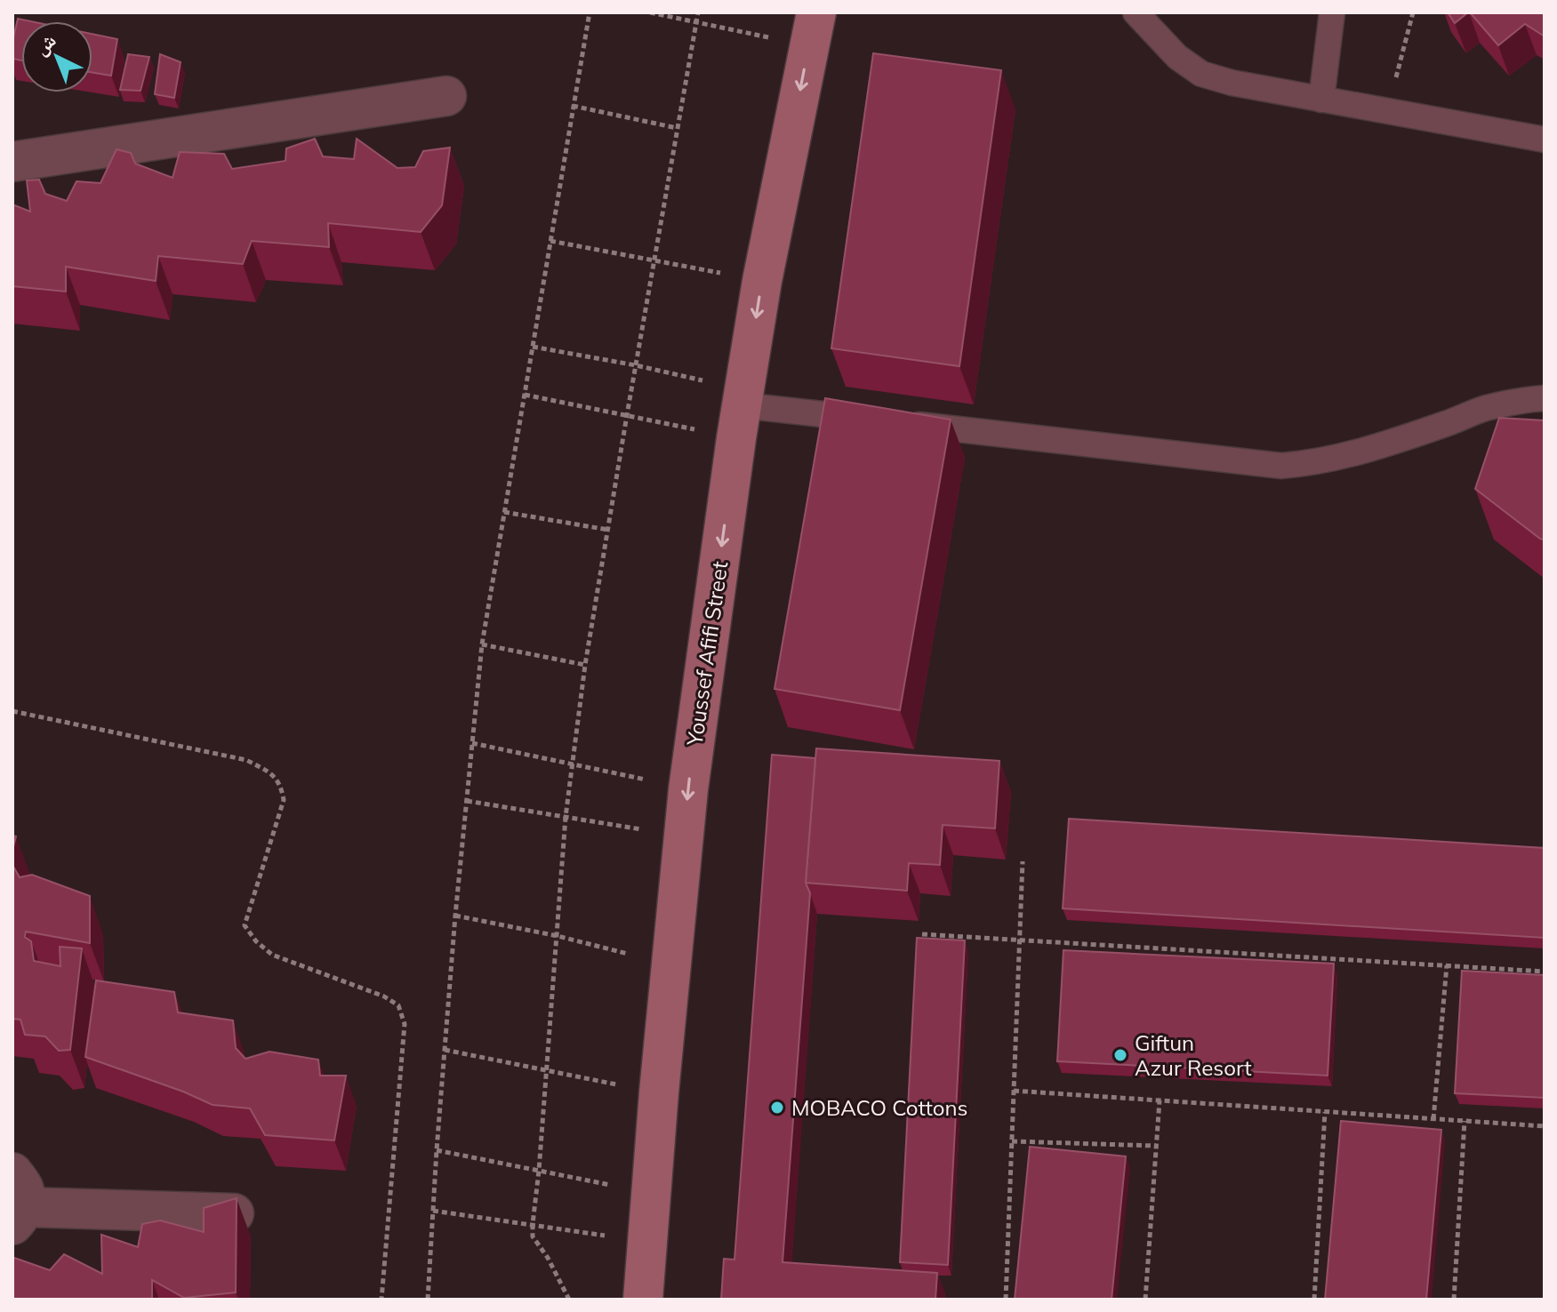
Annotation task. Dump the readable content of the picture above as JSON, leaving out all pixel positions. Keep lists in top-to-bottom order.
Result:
{
  "streets": {
    "street": ["Youssef Afifi Street"]
  },
  "one_way": ["Youssef Afifi Street"],
  "places": ["Giftun Azur Resort", "MOBACO Cottons"],
  "north": "top left"
}
